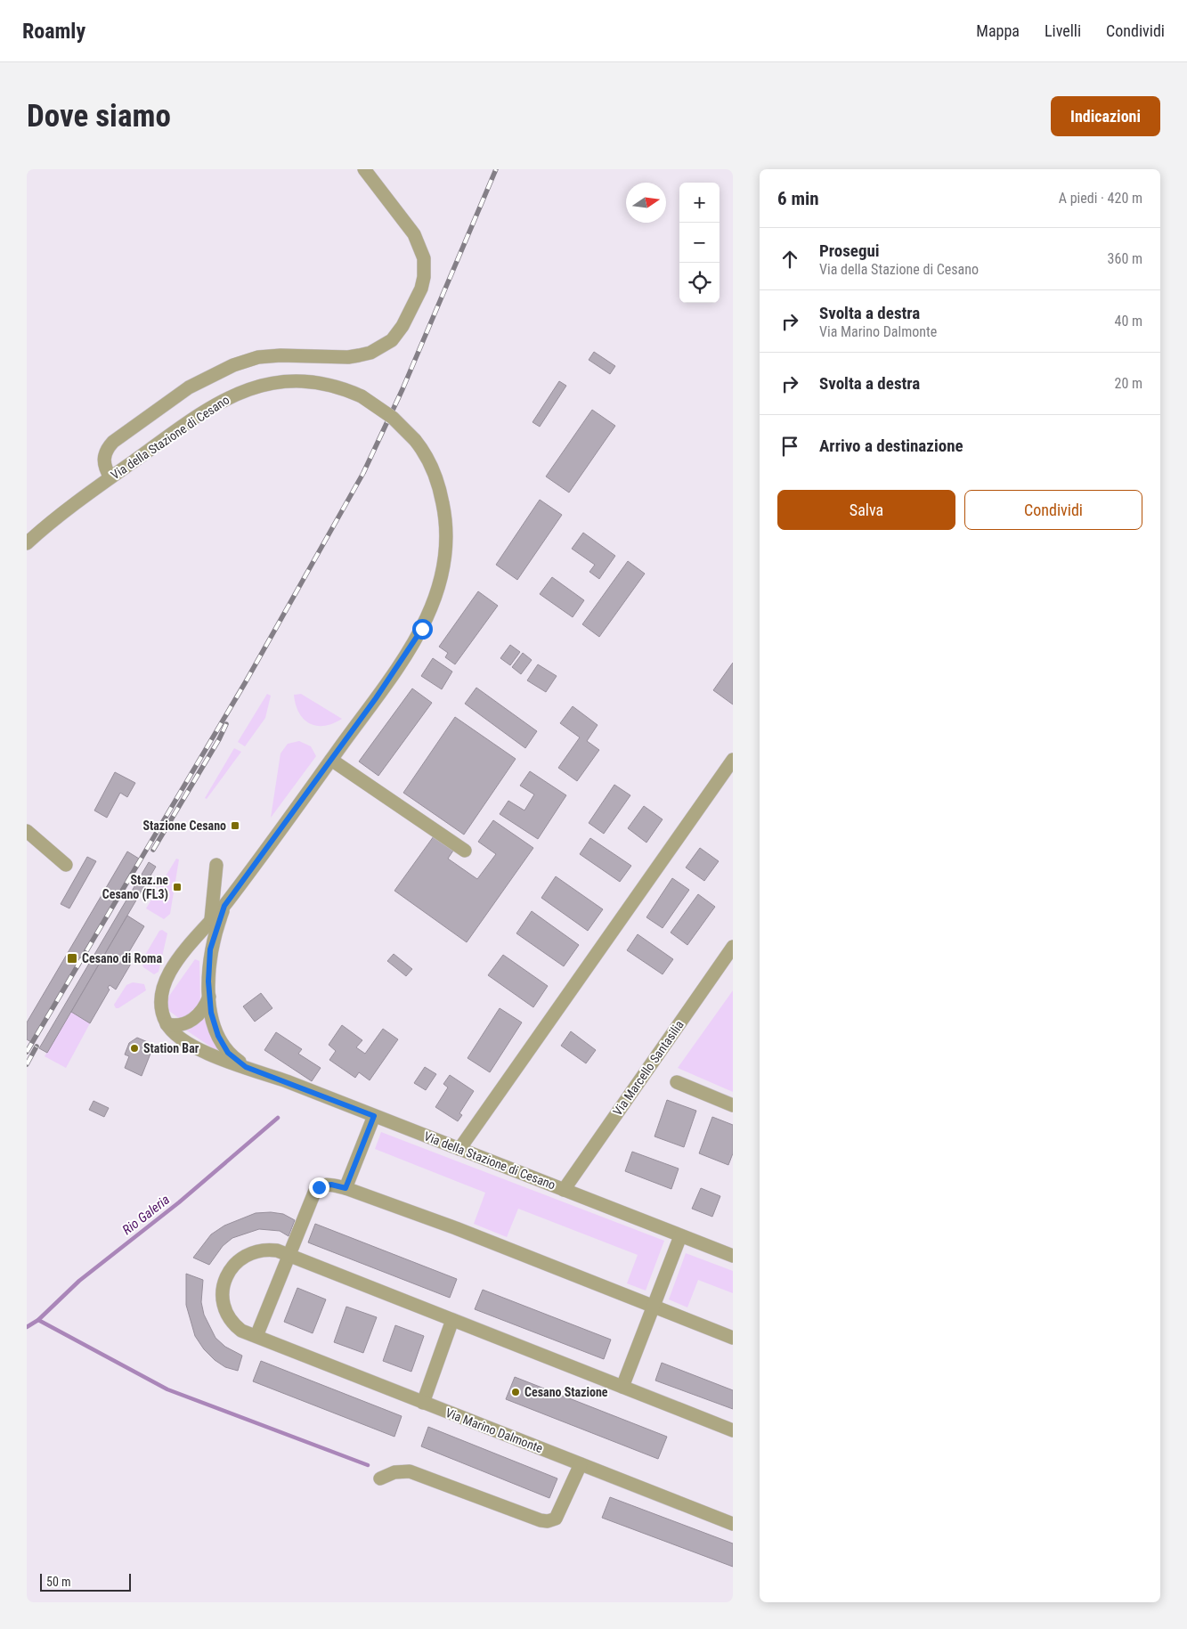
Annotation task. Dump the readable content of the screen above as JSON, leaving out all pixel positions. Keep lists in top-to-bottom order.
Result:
{
  "streets": {
    "street": ["Via della Stazione di Cesano", "Via Marcello Santasilia", "Via Marino Dalmonte"]
  },
  "crossings": [
    ["Via della Stazione di Cesano", "Via Marcello Santasilia"]
  ],
  "water": ["Rio Galeria"],
  "places": {
    "transit": ["Stazione Cesano", "Staz.ne Cesano (FL3)", "Cesano di Roma"],
    "other": ["Station Bar", "Cesano Stazione"]
  },
  "scale_bar": "50 m",
  "north": "right",
  "page": {
    "header": "Roamly",
    "nav": ["Mappa", "Livelli", "Condividi"],
    "buttons": [
      "Indicazioni",
      ["Salva", "Condividi"]
    ],
    "title": "Dove siamo",
    "heading": ["6 min", "A piedi · 420 m"],
    "map_buttons": ["+", "−"],
    "list": [
      ["Prosegui", "Via della Stazione di Cesano", "360 m"],
      ["Svolta a destra", "Via Marino Dalmonte", "40 m"],
      ["Svolta a destra", "20 m"],
      "Arrivo a destinazione"
    ],
    "scale": "50 m"
  }
}
